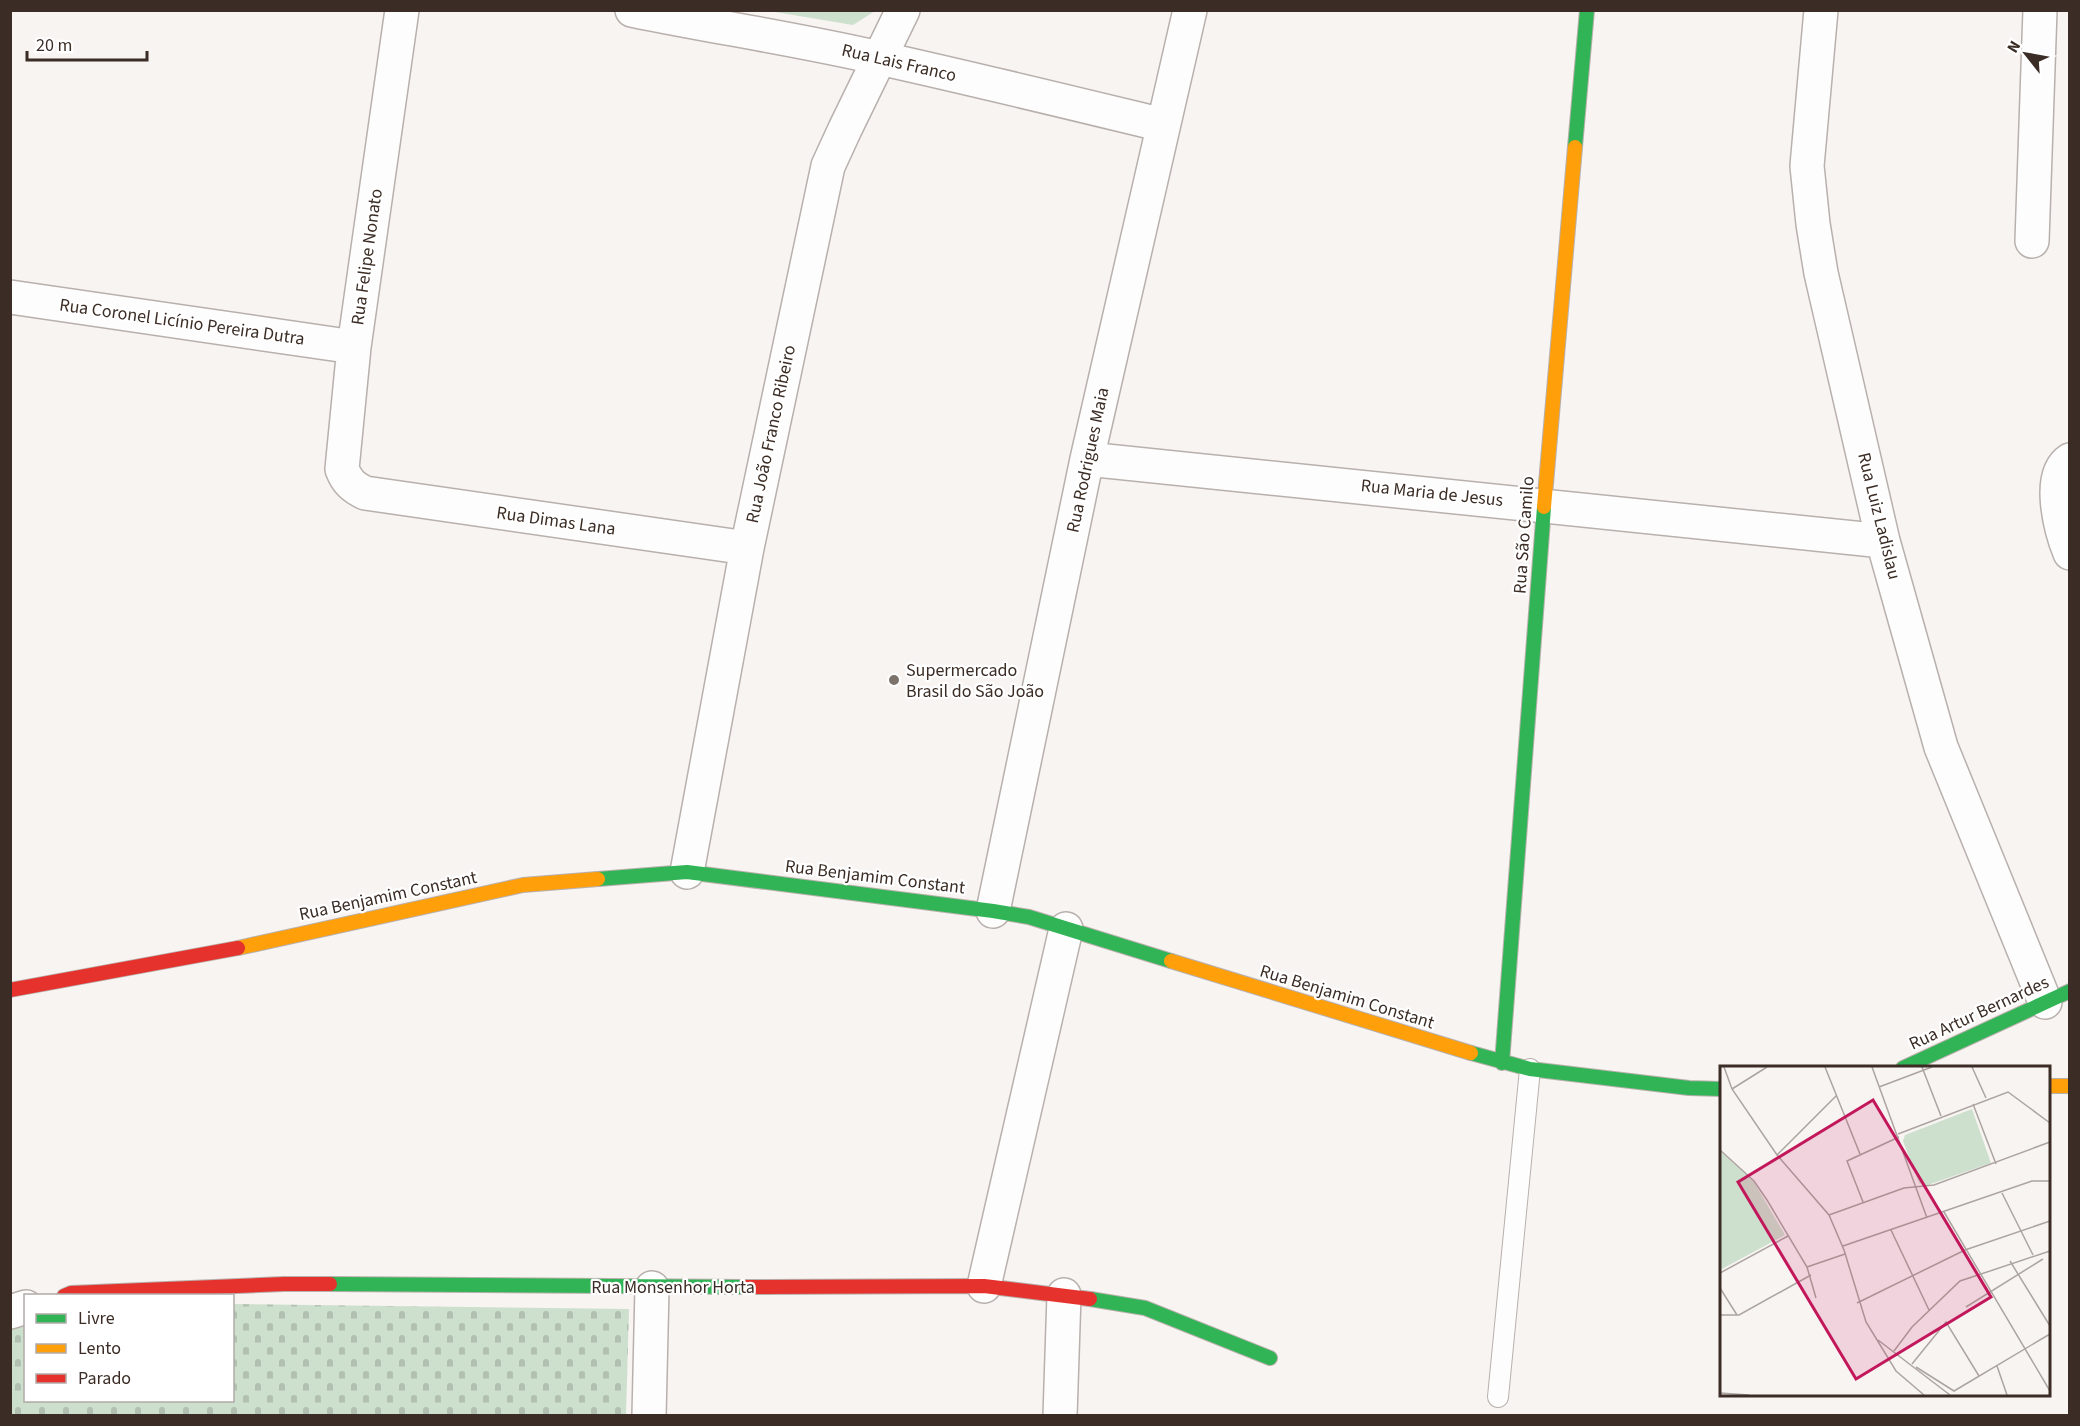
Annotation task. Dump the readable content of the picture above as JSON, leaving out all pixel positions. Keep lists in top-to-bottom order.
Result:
{
  "streets": {
    "street": [
      "Rua Lais Franco",
      "Rua Felipe Nonato",
      "Rua Coronel Licínio Pereira Dutra",
      "Rua João Franco Ribeiro",
      "Rua Rodrigues Maia",
      "Rua Maria de Jesus",
      "Rua Luiz Ladislau",
      "Rua Dimas Lana",
      "Rua São Camilo",
      "Rua Benjamim Constant",
      "Rua Artur Bernardes",
      "Rua Monsenhor Horta"
    ]
  },
  "crossings": [
    ["Rua Lais Franco", "Rua João Franco Ribeiro"],
    ["Rua Lais Franco", "Rua Rodrigues Maia"],
    ["Rua Felipe Nonato", "Rua Coronel Licínio Pereira Dutra"],
    ["Rua Felipe Nonato", "Rua Dimas Lana"],
    ["Rua João Franco Ribeiro", "Rua Dimas Lana"],
    ["Rua João Franco Ribeiro", "Rua Benjamim Constant"],
    ["Rua Rodrigues Maia", "Rua Maria de Jesus"],
    ["Rua Rodrigues Maia", "Rua Benjamim Constant"],
    ["Rua Maria de Jesus", "Rua Luiz Ladislau"],
    ["Rua Maria de Jesus", "Rua São Camilo"],
    ["Rua Luiz Ladislau", "Rua Artur Bernardes"],
    ["Rua São Camilo", "Rua Benjamim Constant"]
  ],
  "places": ["Supermercado Brasil do São João"],
  "legend": ["Livre", "Lento", "Parado"],
  "scale_bar": "20 m",
  "north": "top left"
}
